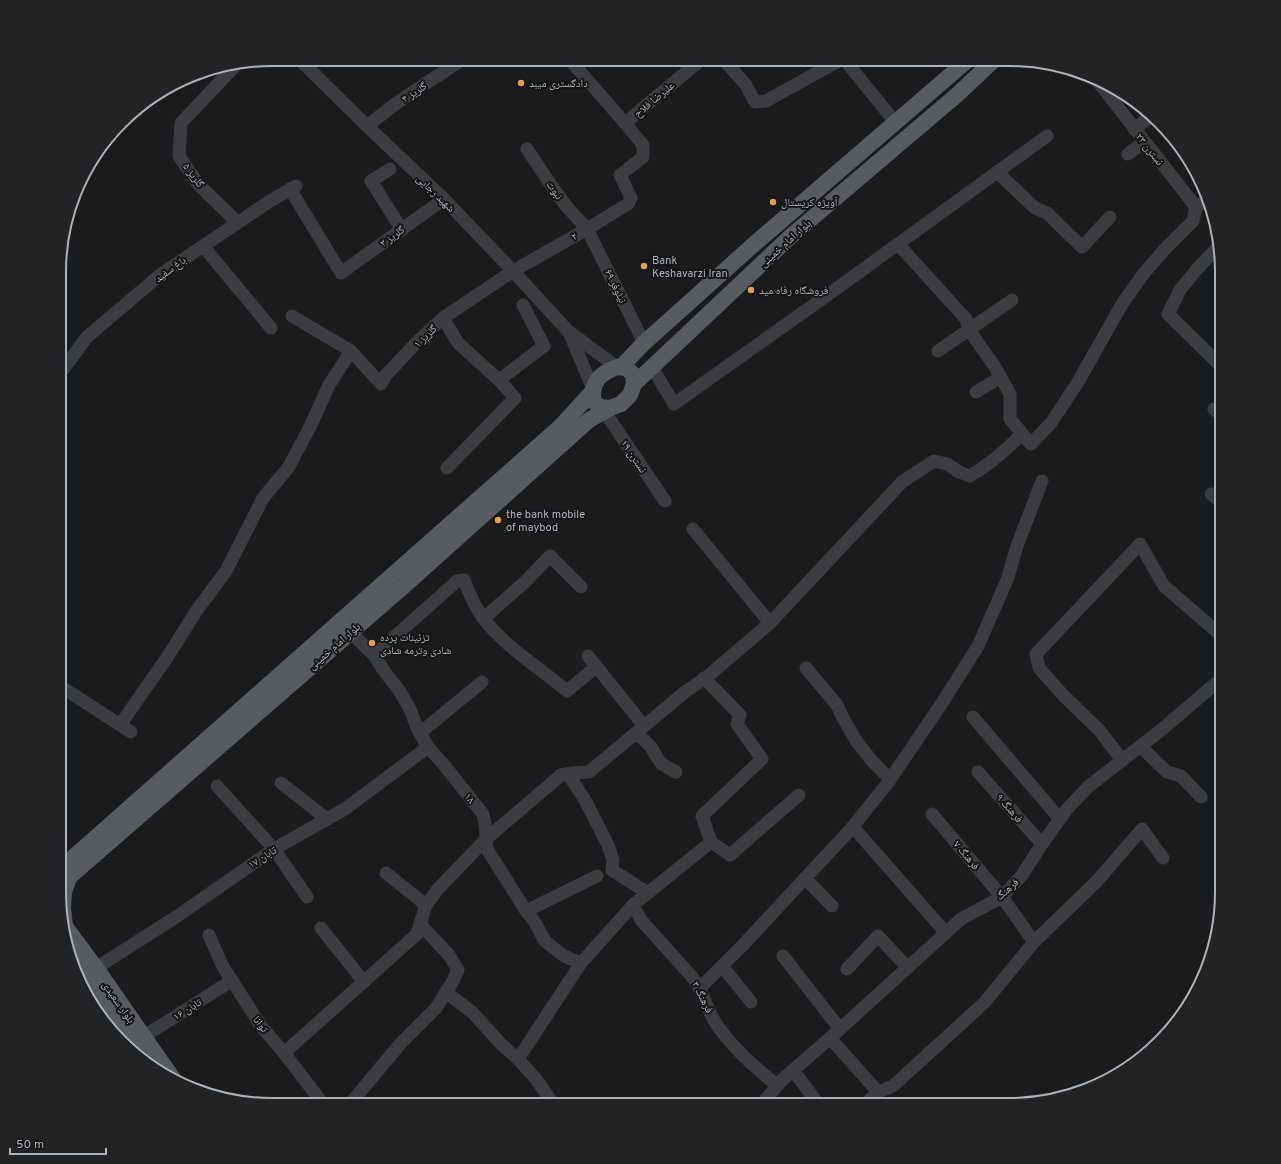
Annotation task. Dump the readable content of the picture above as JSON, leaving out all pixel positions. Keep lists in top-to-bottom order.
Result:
{
  "streets": {
    "main road": ["بلوار امام خمینی", "بلوار سعیدی"],
    "street": [
      "گلریز ۴",
      "علیرضا فلاح",
      "نسترن ۲۳",
      "گلریز ۵",
      "نبوت",
      "شهید رجایی",
      "گلریز ۳",
      "۲",
      "باغ سفید",
      "نیلوفر ۶۹",
      "گلریز ۱",
      "نسترن ۱۹",
      "۱۸",
      "فرهنگ ۹",
      "فرهنگ ۷",
      "تابان ۱۷",
      "فرهنگ",
      "فرهنگ ۳",
      "تابان ۱۶",
      "توانا"
    ]
  },
  "crossings": [
    ["گلریز ۴", "شهید رجایی"],
    ["علیرضا فلاح", "۲"],
    ["گلریز ۵", "باغ سفید"],
    ["نبوت", "۲"],
    ["نبوت", "نیلوفر ۶۹"],
    ["شهید رجایی", "گلریز ۳"],
    ["شهید رجایی", "۲"],
    ["شهید رجایی", "گلریز ۱"],
    ["گلریز ۳", "باغ سفید"],
    ["۲", "نیلوفر ۶۹"],
    ["۲", "گلریز ۱"],
    ["بلوار امام خمینی", "نیلوفر ۶۹"],
    ["بلوار امام خمینی", "نسترن ۱۹"],
    ["بلوار امام خمینی", "۱۸"],
    ["۱۸", "تابان ۱۷"],
    ["فرهنگ ۹", "فرهنگ"],
    ["فرهنگ ۷", "فرهنگ"],
    ["تابان ۱۷", "بلوار سعیدی"],
    ["فرهنگ", "فرهنگ ۳"],
    ["بلوار سعیدی", "تابان ۱۶"],
    ["تابان ۱۶", "توانا"]
  ],
  "places": [
    "دادگستری میبد",
    "آویژه کریستال",
    "Bank Keshavarzi Iran",
    "فروشگاه رفاه مید",
    "the bank mobile of maybod",
    "تزئینات پرده شادی وترمه شادی"
  ],
  "scale_bar": "50 m"
}
